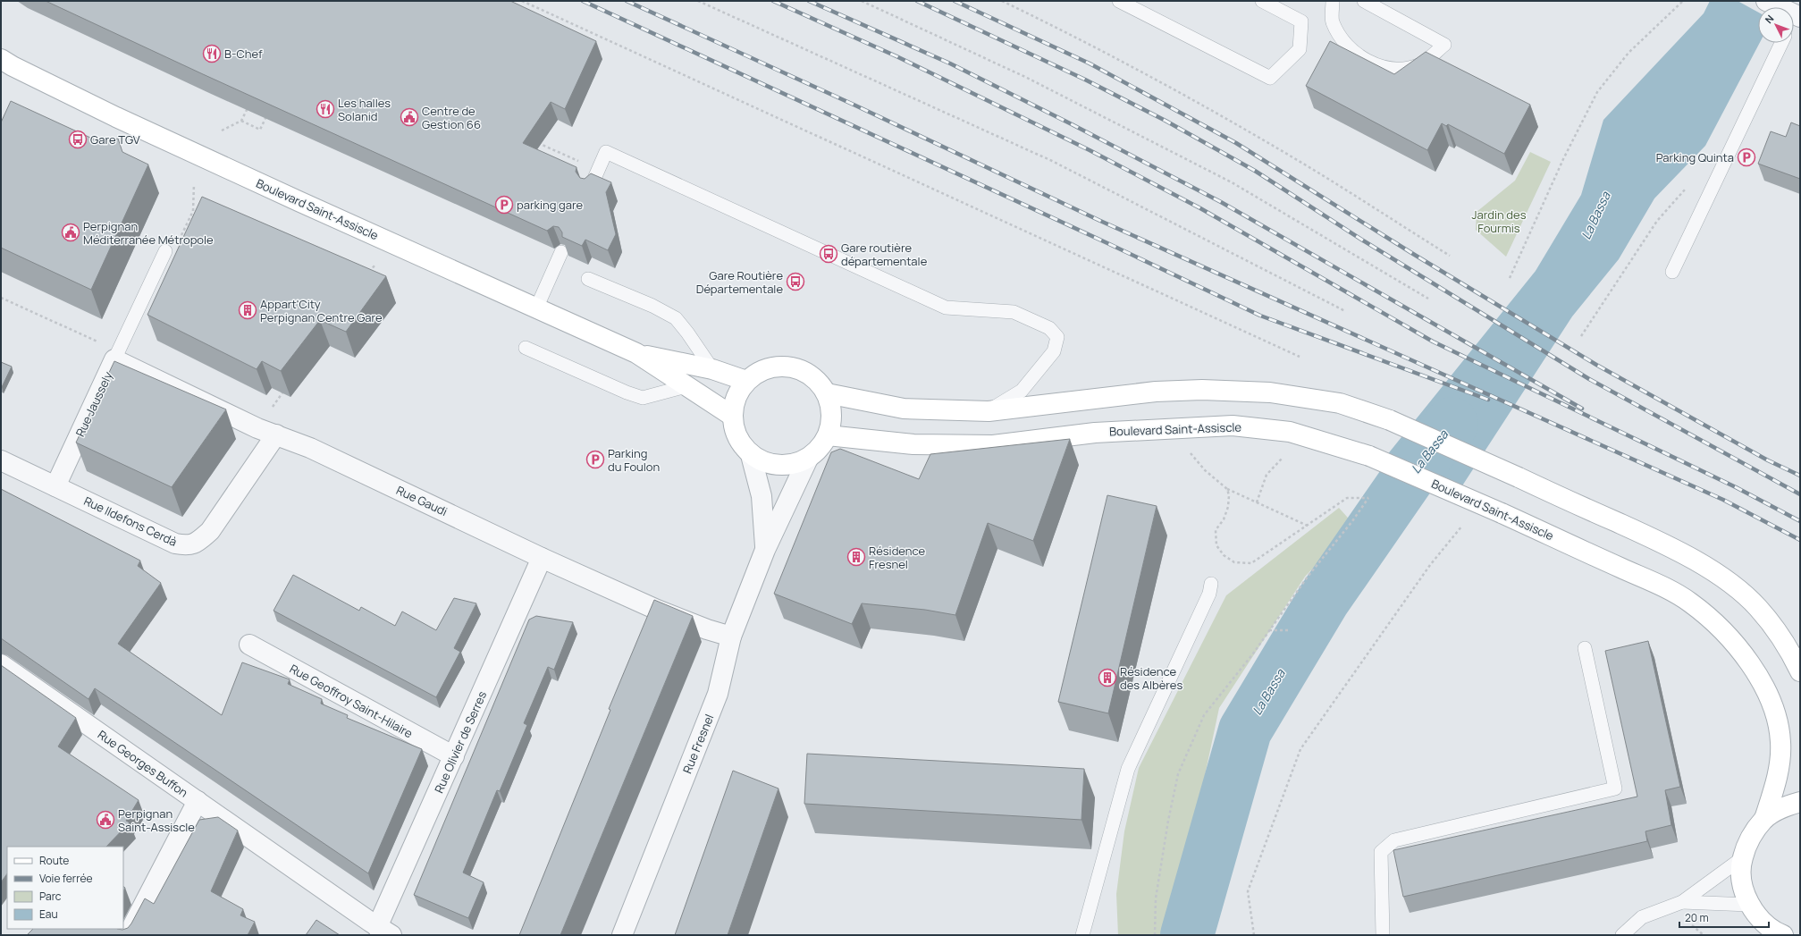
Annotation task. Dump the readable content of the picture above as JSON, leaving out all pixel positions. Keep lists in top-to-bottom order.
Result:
{
  "streets": {
    "street": [
      "Boulevard Saint-Assiscle",
      "Rue Jaussely",
      "Rue Gaudi",
      "Rue Ildefons Cerdà",
      "Rue Geoffroy Saint-Hilaire",
      "Rue Olivier de Serres",
      "Rue Fresnel",
      "Rue Georges Buffon"
    ]
  },
  "crossings": [
    ["Boulevard Saint-Assiscle", "Rue Fresnel"],
    ["Rue Jaussely", "Rue Gaudi"],
    ["Rue Jaussely", "Rue Ildefons Cerdà"],
    ["Rue Gaudi", "Rue Ildefons Cerdà"],
    ["Rue Gaudi", "Rue Olivier de Serres"],
    ["Rue Gaudi", "Rue Fresnel"],
    ["Rue Geoffroy Saint-Hilaire", "Rue Olivier de Serres"],
    ["Rue Olivier de Serres", "Rue Georges Buffon"]
  ],
  "water": ["La Bassa"],
  "parks": ["Jardin des Fourmis"],
  "places": {
    "restaurant": ["B-Chef", "Les halles Solanid"],
    "public building": ["Centre de Gestion 66", "Perpignan Méditerranée Métropole", "Perpignan Saint-Assiscle"],
    "bus stop": ["Gare TGV", "Gare routière départementale", "Gare Routière Départementale"],
    "parking": ["Parking Quinta", "parking gare", "Parking du Foulon"],
    "building": ["Appart'City Perpignan Centre Gare", "Résidence Fresnel", "Résidence des Albères"]
  },
  "legend": [
    "Route",
    "Voie ferrée",
    "Parc",
    "Eau"
  ],
  "scale_bar": "20 m",
  "north": "top left"
}
